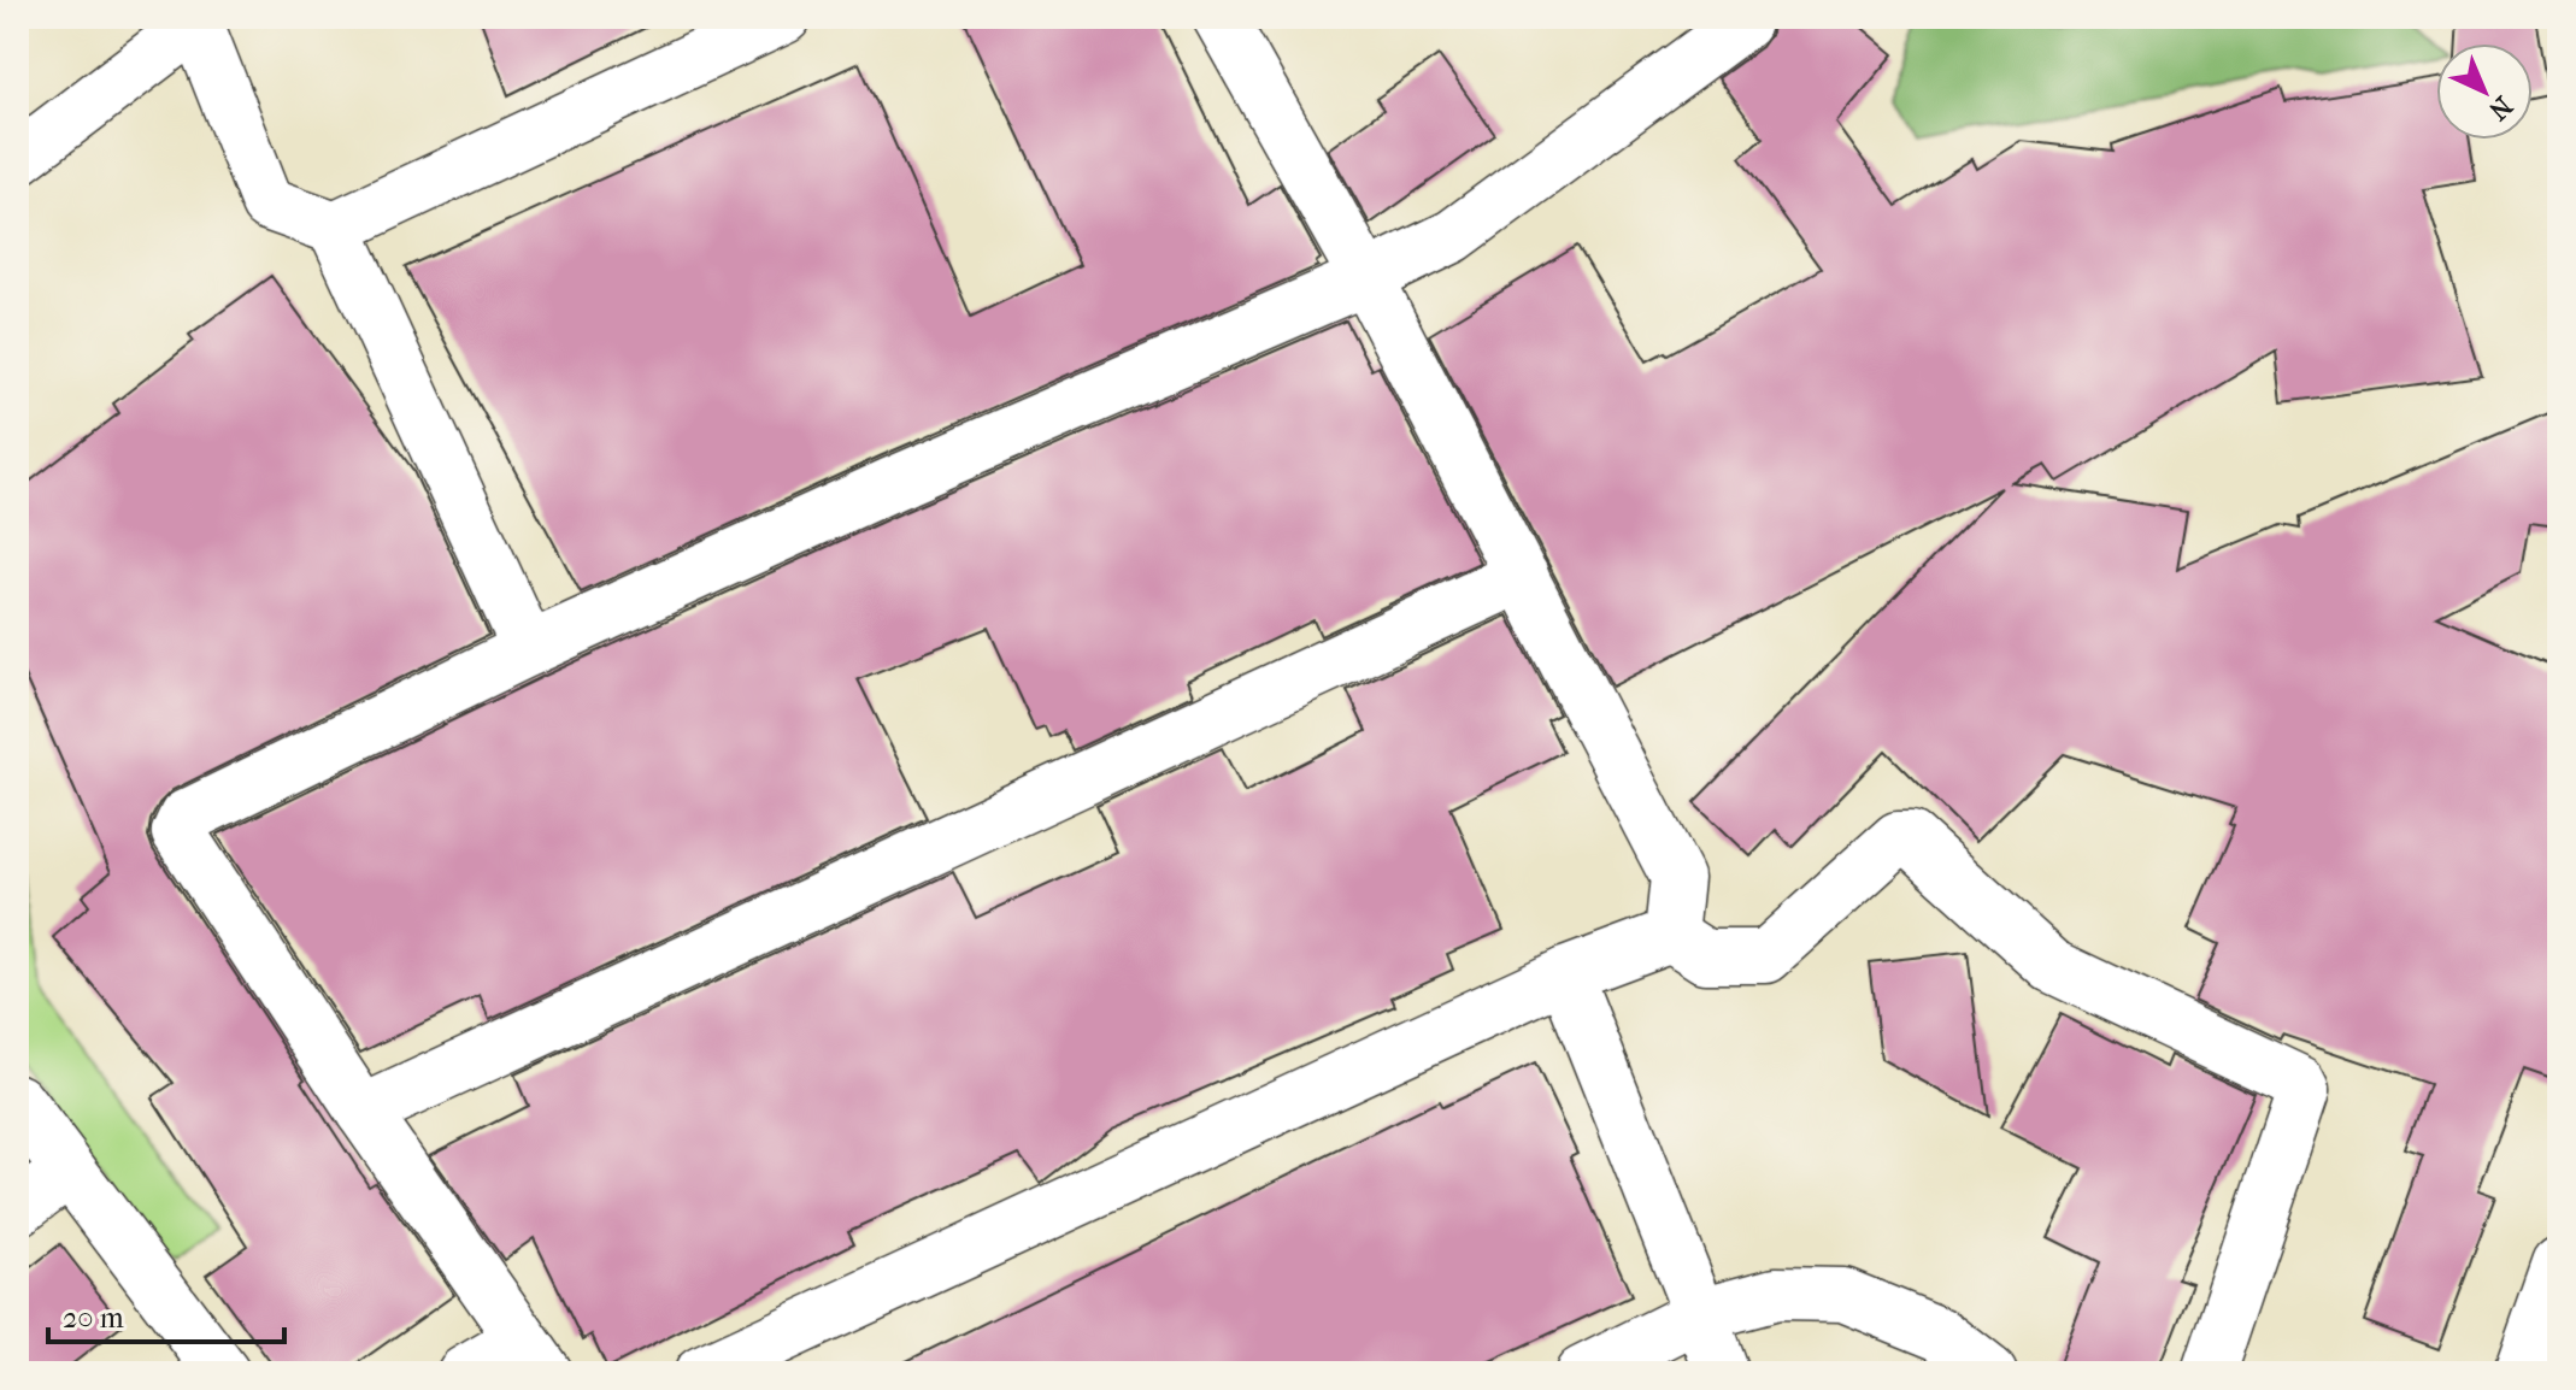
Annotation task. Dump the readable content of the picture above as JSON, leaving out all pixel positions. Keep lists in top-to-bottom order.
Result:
{
  "scale_bar": "20 m",
  "north": "bottom right"
}
